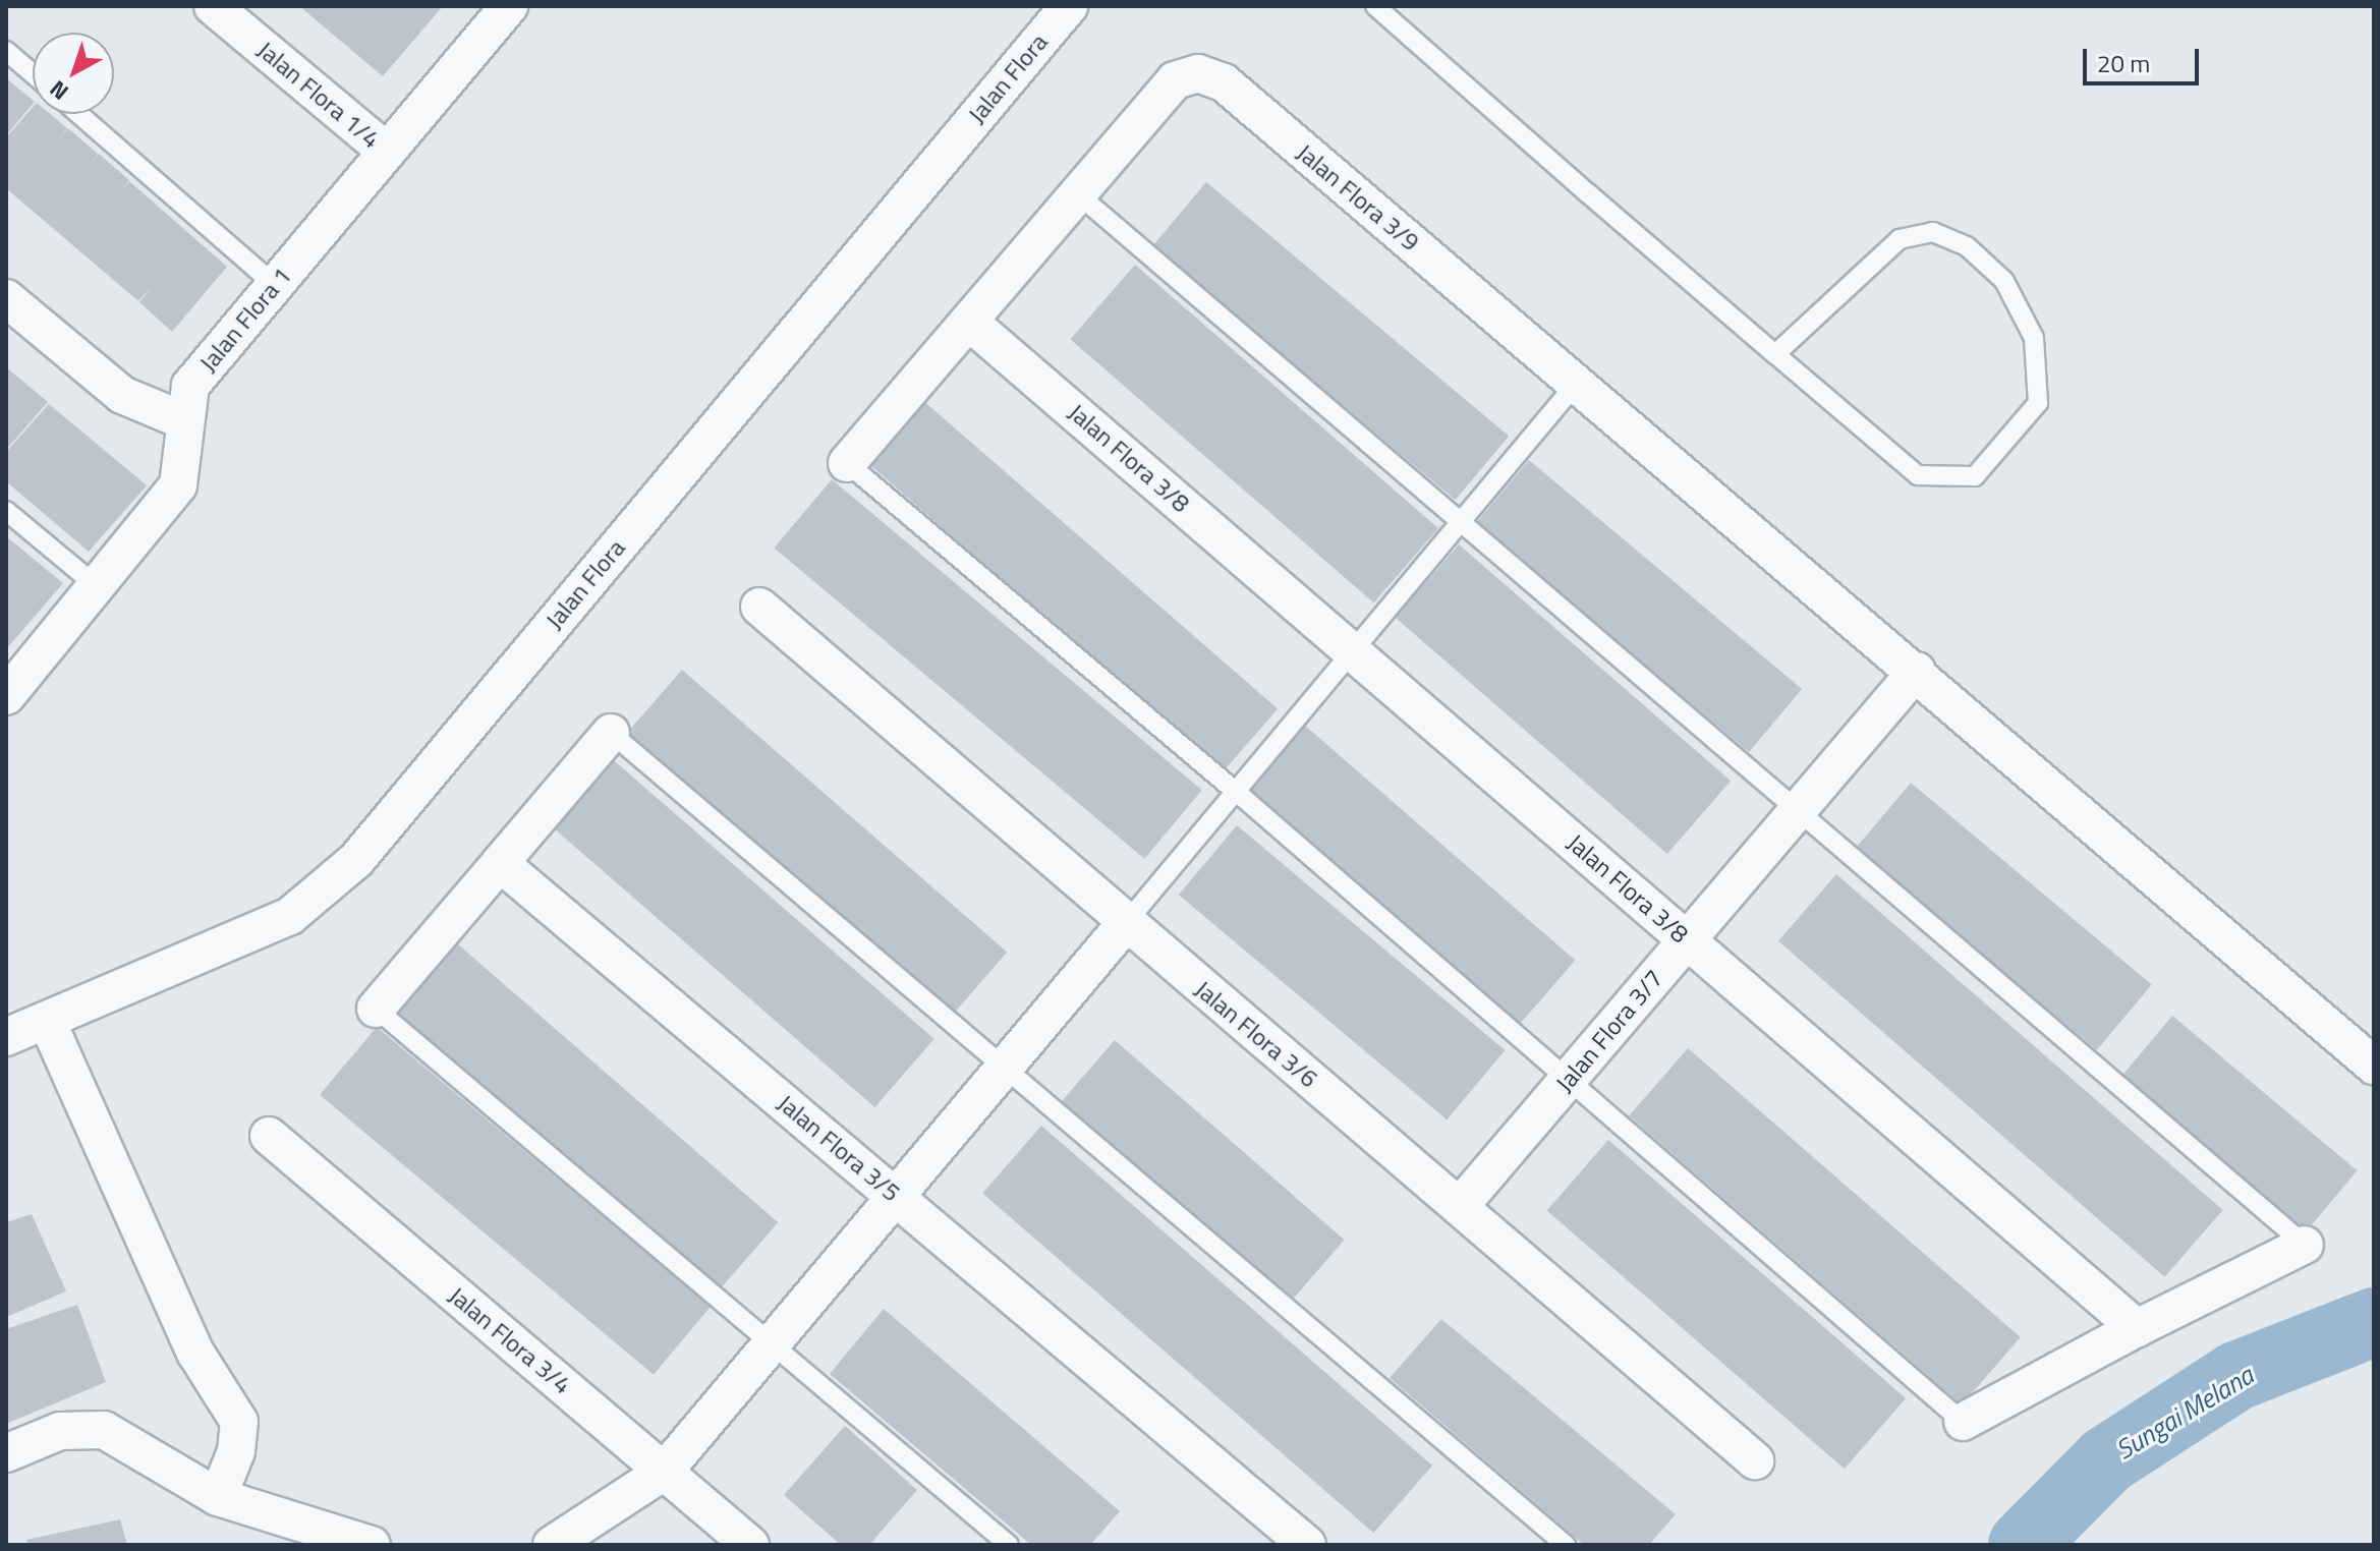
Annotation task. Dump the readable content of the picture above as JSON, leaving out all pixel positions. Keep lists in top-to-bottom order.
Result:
{
  "streets": {
    "street": [
      "Jalan Flora",
      "Jalan Flora 1/4",
      "Jalan Flora 3/9",
      "Jalan Flora 1",
      "Jalan Flora 3/8",
      "Jalan Flora 3/7",
      "Jalan Flora 3/6",
      "Jalan Flora 3/5",
      "Jalan Flora 3/4"
    ]
  },
  "crossings": [
    ["Jalan Flora 1/4", "Jalan Flora 1"],
    ["Jalan Flora 3/9", "Jalan Flora 3/8"],
    ["Jalan Flora 3/9", "Jalan Flora 3/7"],
    ["Jalan Flora 3/8", "Jalan Flora 3/7"],
    ["Jalan Flora 3/7", "Jalan Flora 3/6"]
  ],
  "water": ["Sungai Melana"],
  "scale_bar": "20 m",
  "north": "bottom left"
}
